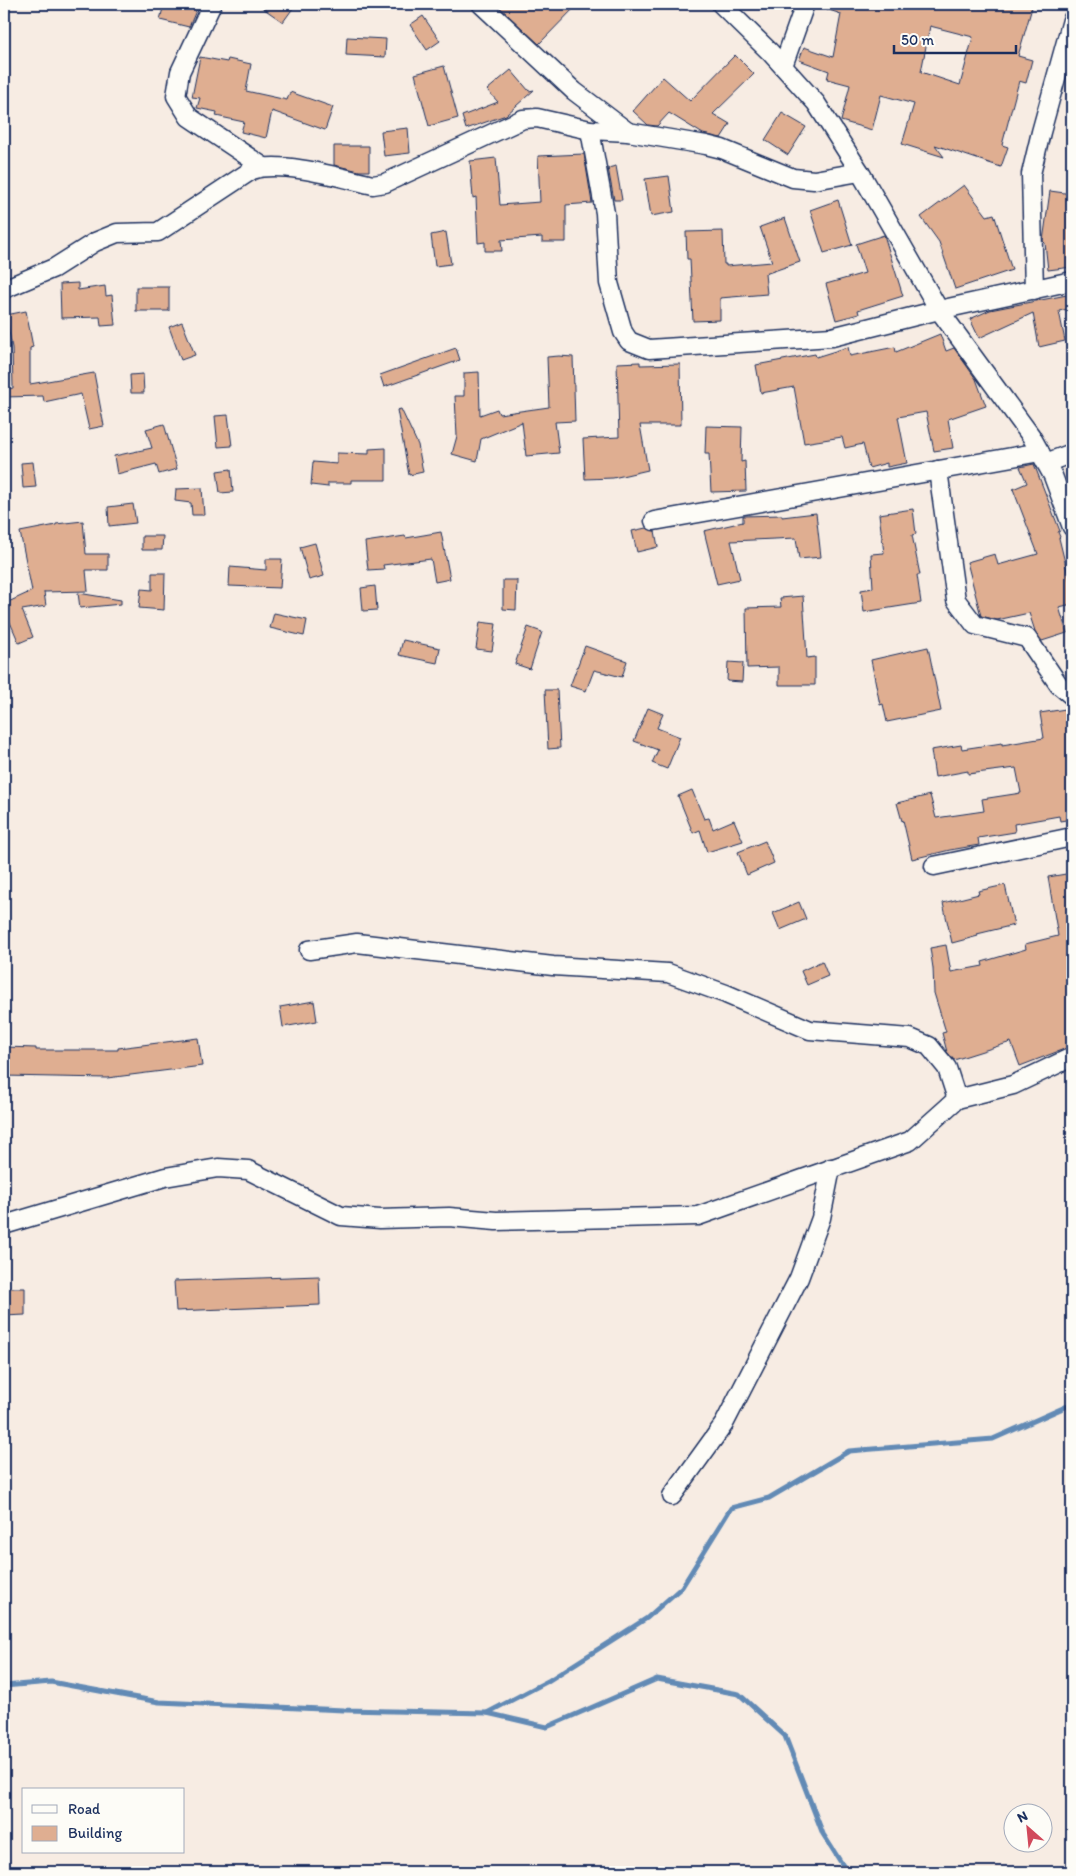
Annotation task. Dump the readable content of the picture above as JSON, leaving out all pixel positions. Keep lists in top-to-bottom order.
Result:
{
  "legend": ["Road", "Building"],
  "scale_bar": "50 m",
  "north": "top left"
}
